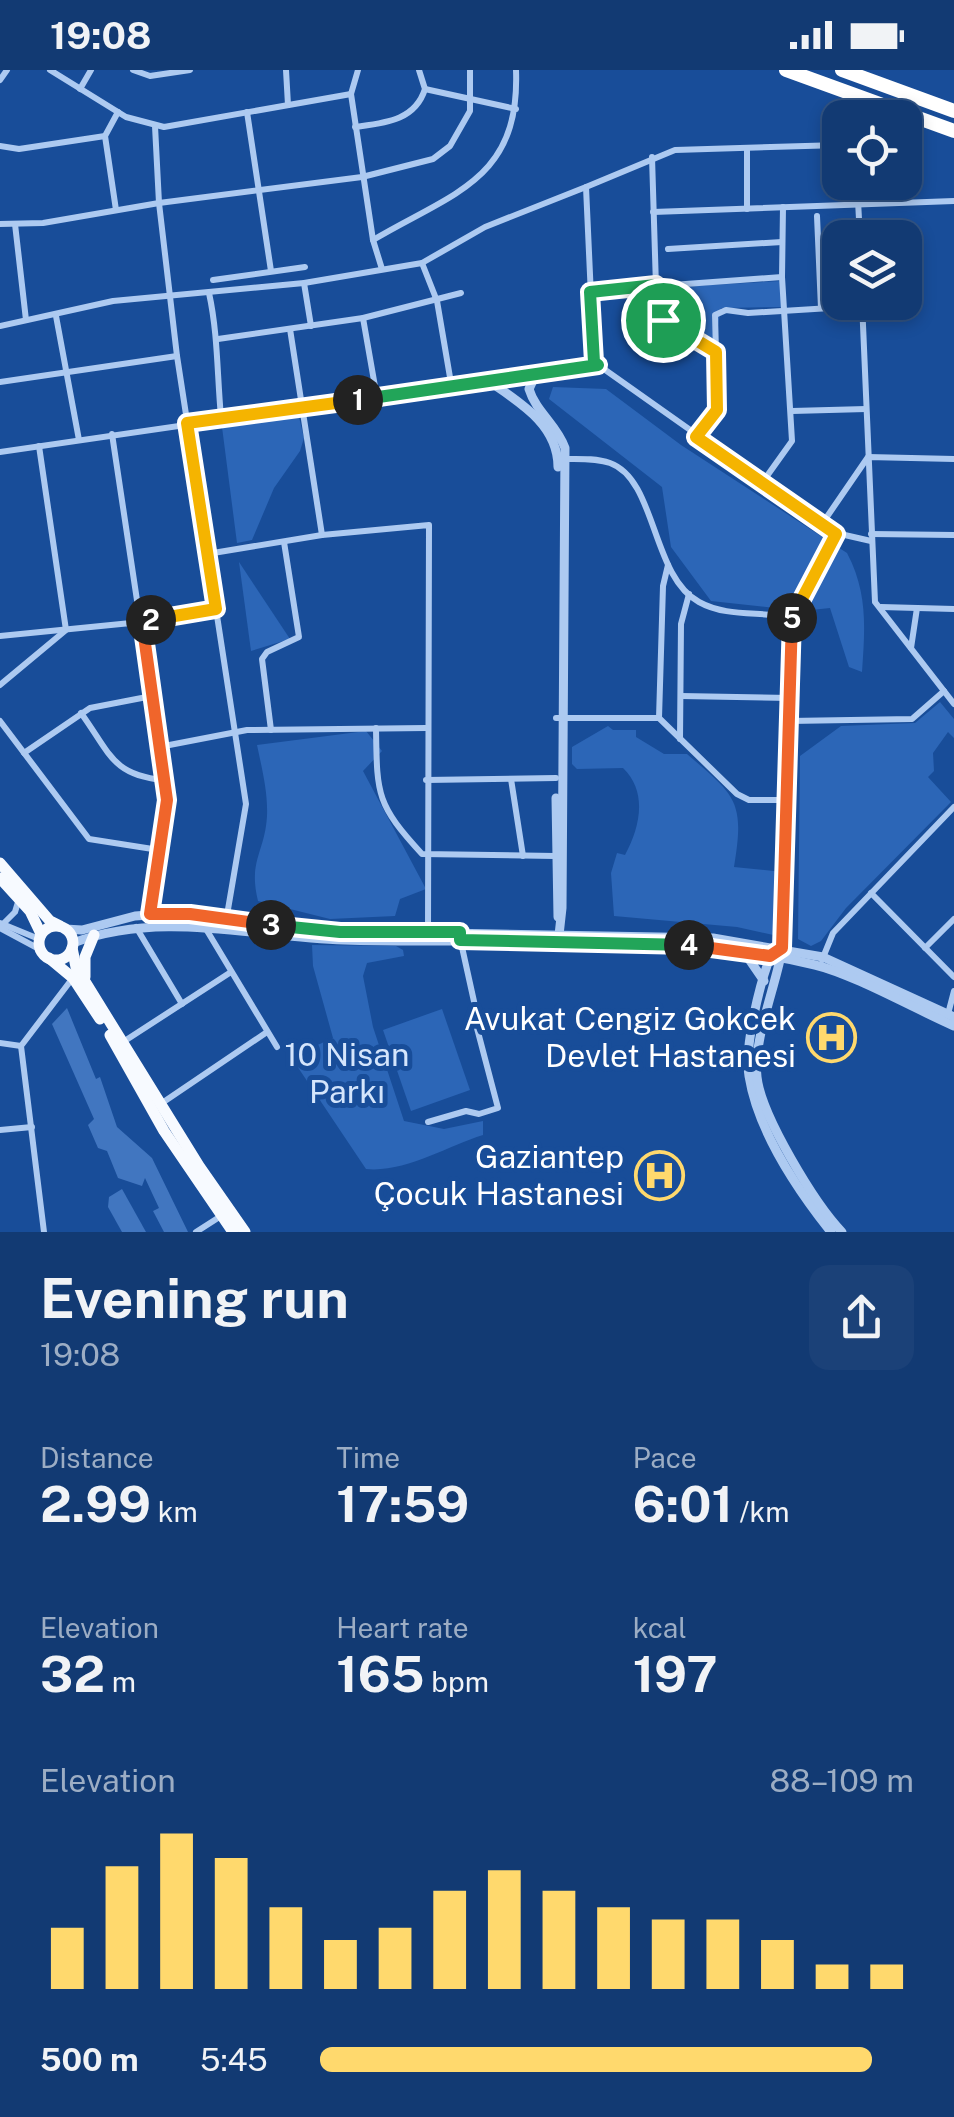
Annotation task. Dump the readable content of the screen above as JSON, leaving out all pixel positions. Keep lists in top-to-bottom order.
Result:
{
  "parks": ["10 Nisan Parkı"],
  "places": {
    "hospital": ["Avukat Cengiz Gokcek Devlet Hastanesi", "Gaziantep Çocuk Hastanesi"]
  },
  "page": {
    "status": "19:08",
    "pins": [
      "1",
      "5",
      "2",
      "3",
      "4"
    ],
    "heading": ["Evening run", "19:08"],
    "stats": [
      ["Distance", "2.99 km"],
      ["Time", "17:59"],
      ["Pace", "6:01 /km"],
      ["Elevation", "32 m"],
      ["Heart rate", "165 bpm"],
      ["kcal", "197"]
    ],
    "chart": ["Elevation", "88–109 m"],
    "list": [
      {
        "name": "500 m",
        "note": "5:45"
      }
    ]
  }
}
